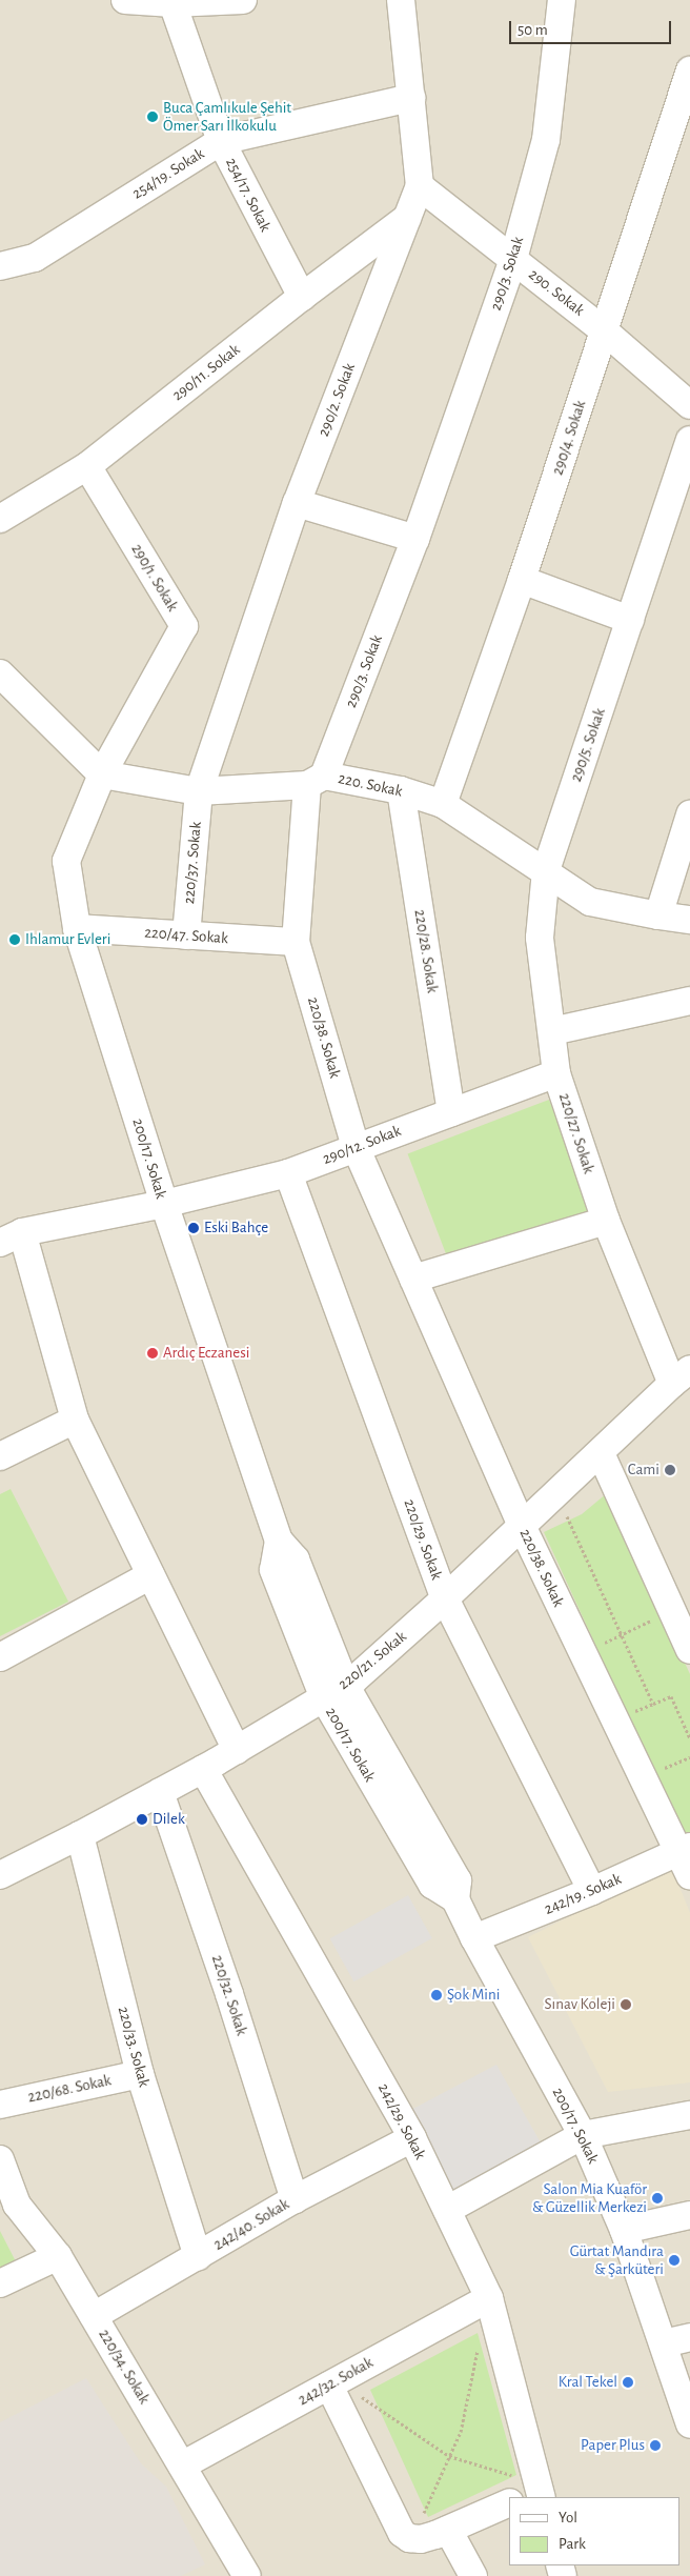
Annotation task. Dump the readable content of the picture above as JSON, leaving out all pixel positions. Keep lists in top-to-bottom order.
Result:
{
  "streets": {
    "street": [
      "254/19. Sokak",
      "254/17. Sokak",
      "290/3. Sokak",
      "290. Sokak",
      "290/11. Sokak",
      "290/2. Sokak",
      "290/4. Sokak",
      "290/1. Sokak",
      "290/5. Sokak",
      "220. Sokak",
      "220/37. Sokak",
      "220/47. Sokak",
      "220/28. Sokak",
      "220/38. Sokak",
      "220/27. Sokak",
      "290/12. Sokak",
      "200/17. Sokak",
      "220/29. Sokak",
      "220/21. Sokak",
      "242/19. Sokak",
      "220/32. Sokak",
      "220/33. Sokak",
      "220/68. Sokak",
      "242/29. Sokak",
      "242/40. Sokak",
      "220/34. Sokak",
      "242/32. Sokak"
    ]
  },
  "crossings": [
    ["254/19. Sokak", "254/17. Sokak"],
    ["254/19. Sokak", "290/2. Sokak"],
    ["254/17. Sokak", "290/11. Sokak"],
    ["290/3. Sokak", "290. Sokak"],
    ["290/3. Sokak", "220. Sokak"],
    ["290/3. Sokak", "220/38. Sokak"],
    ["290. Sokak", "290/2. Sokak"],
    ["290. Sokak", "290/4. Sokak"],
    ["290/11. Sokak", "290/2. Sokak"],
    ["290/11. Sokak", "290/1. Sokak"],
    ["290/2. Sokak", "220. Sokak"],
    ["290/2. Sokak", "220/37. Sokak"],
    ["290/4. Sokak", "220. Sokak"],
    ["290/1. Sokak", "220. Sokak"],
    ["290/1. Sokak", "200/17. Sokak"],
    ["290/5. Sokak", "220. Sokak"],
    ["290/5. Sokak", "220/27. Sokak"],
    ["220. Sokak", "220/37. Sokak"],
    ["220. Sokak", "220/28. Sokak"],
    ["220. Sokak", "220/38. Sokak"],
    ["220. Sokak", "220/27. Sokak"],
    ["220. Sokak", "200/17. Sokak"],
    ["220/37. Sokak", "220/47. Sokak"],
    ["220/47. Sokak", "220/38. Sokak"],
    ["220/47. Sokak", "200/17. Sokak"],
    ["220/28. Sokak", "290/12. Sokak"],
    ["220/38. Sokak", "290/12. Sokak"],
    ["220/38. Sokak", "220/21. Sokak"],
    ["220/38. Sokak", "242/19. Sokak"],
    ["220/27. Sokak", "290/12. Sokak"],
    ["220/27. Sokak", "220/21. Sokak"],
    ["290/12. Sokak", "200/17. Sokak"],
    ["290/12. Sokak", "220/29. Sokak"],
    ["200/17. Sokak", "220/21. Sokak"],
    ["200/17. Sokak", "242/19. Sokak"],
    ["220/29. Sokak", "220/21. Sokak"],
    ["220/29. Sokak", "242/19. Sokak"],
    ["220/21. Sokak", "220/32. Sokak"],
    ["220/21. Sokak", "220/33. Sokak"],
    ["220/21. Sokak", "242/29. Sokak"],
    ["220/32. Sokak", "242/40. Sokak"],
    ["220/33. Sokak", "220/68. Sokak"],
    ["220/33. Sokak", "242/40. Sokak"],
    ["242/29. Sokak", "242/40. Sokak"],
    ["242/29. Sokak", "242/32. Sokak"],
    ["242/40. Sokak", "220/34. Sokak"],
    ["220/34. Sokak", "242/32. Sokak"]
  ],
  "places": [
    "Buca Çamlıkule Şehit Ömer Sarı İlkokulu",
    "Ihlamur Evleri",
    "Eski Bahçe",
    "Ardıç Eczanesi",
    "Cami",
    "Dilek",
    "Şok Mini",
    "Sınav Koleji",
    "Salon Mia Kuaför & Güzellik Merkezi",
    "Gürtat Mandıra & Şarküteri",
    "Kral Tekel",
    "Paper Plus"
  ],
  "legend": ["Yol", "Park"],
  "scale_bar": "50 m"
}
